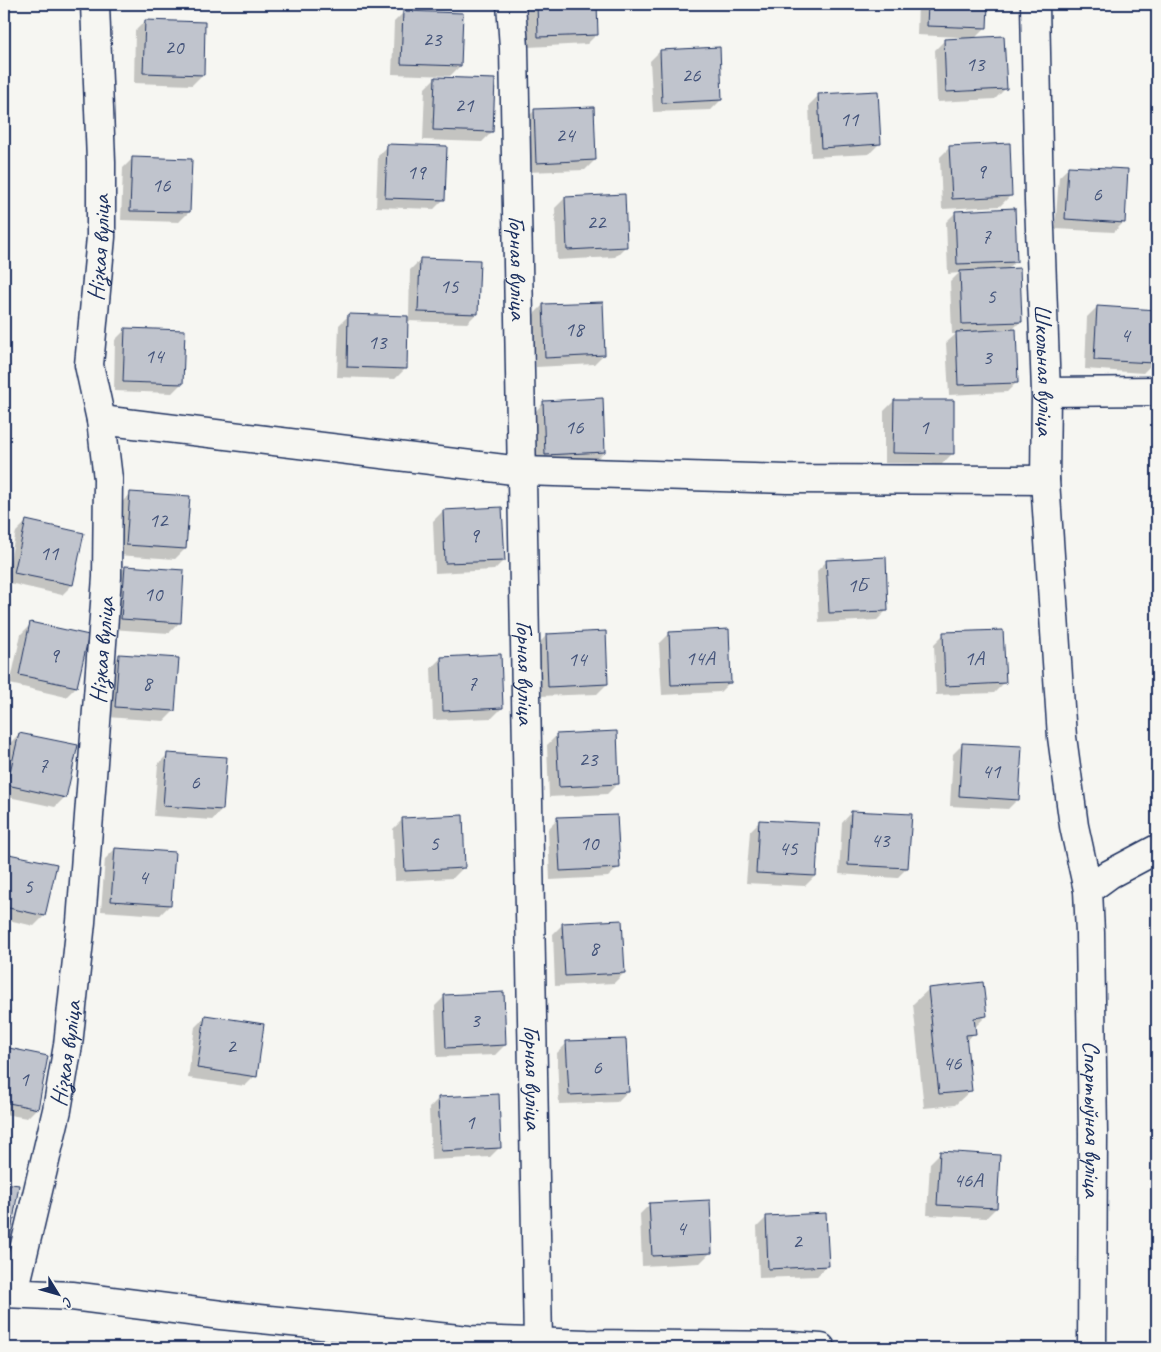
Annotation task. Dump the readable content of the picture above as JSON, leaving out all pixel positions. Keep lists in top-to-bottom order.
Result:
{
  "streets": {
    "street": [
      "Нізкая вуліца",
      "Горная вуліца",
      "Школьная вуліца",
      "Спартыўная вуліца"
    ]
  },
  "crossings": [
    ["Школьная вуліца", "Спартыўная вуліца"]
  ],
  "house_numbers": [
    "23",
    "20",
    "13",
    "26",
    "21",
    "11",
    "24",
    "9",
    "19",
    "16",
    "6",
    "22",
    "7",
    "15",
    "5",
    "18",
    "4",
    "13",
    "14",
    "3",
    "16",
    "1",
    "12",
    "9",
    "11",
    "1Б",
    "10",
    "9",
    "14А",
    "1А",
    "14",
    "8",
    "7",
    "23",
    "7",
    "41",
    "6",
    "43",
    "5",
    "10",
    "45",
    "4",
    "5",
    "8",
    "3",
    "2",
    "46",
    "6",
    "1",
    "1",
    "46А",
    "4",
    "2"
  ],
  "north": "bottom right"
}
